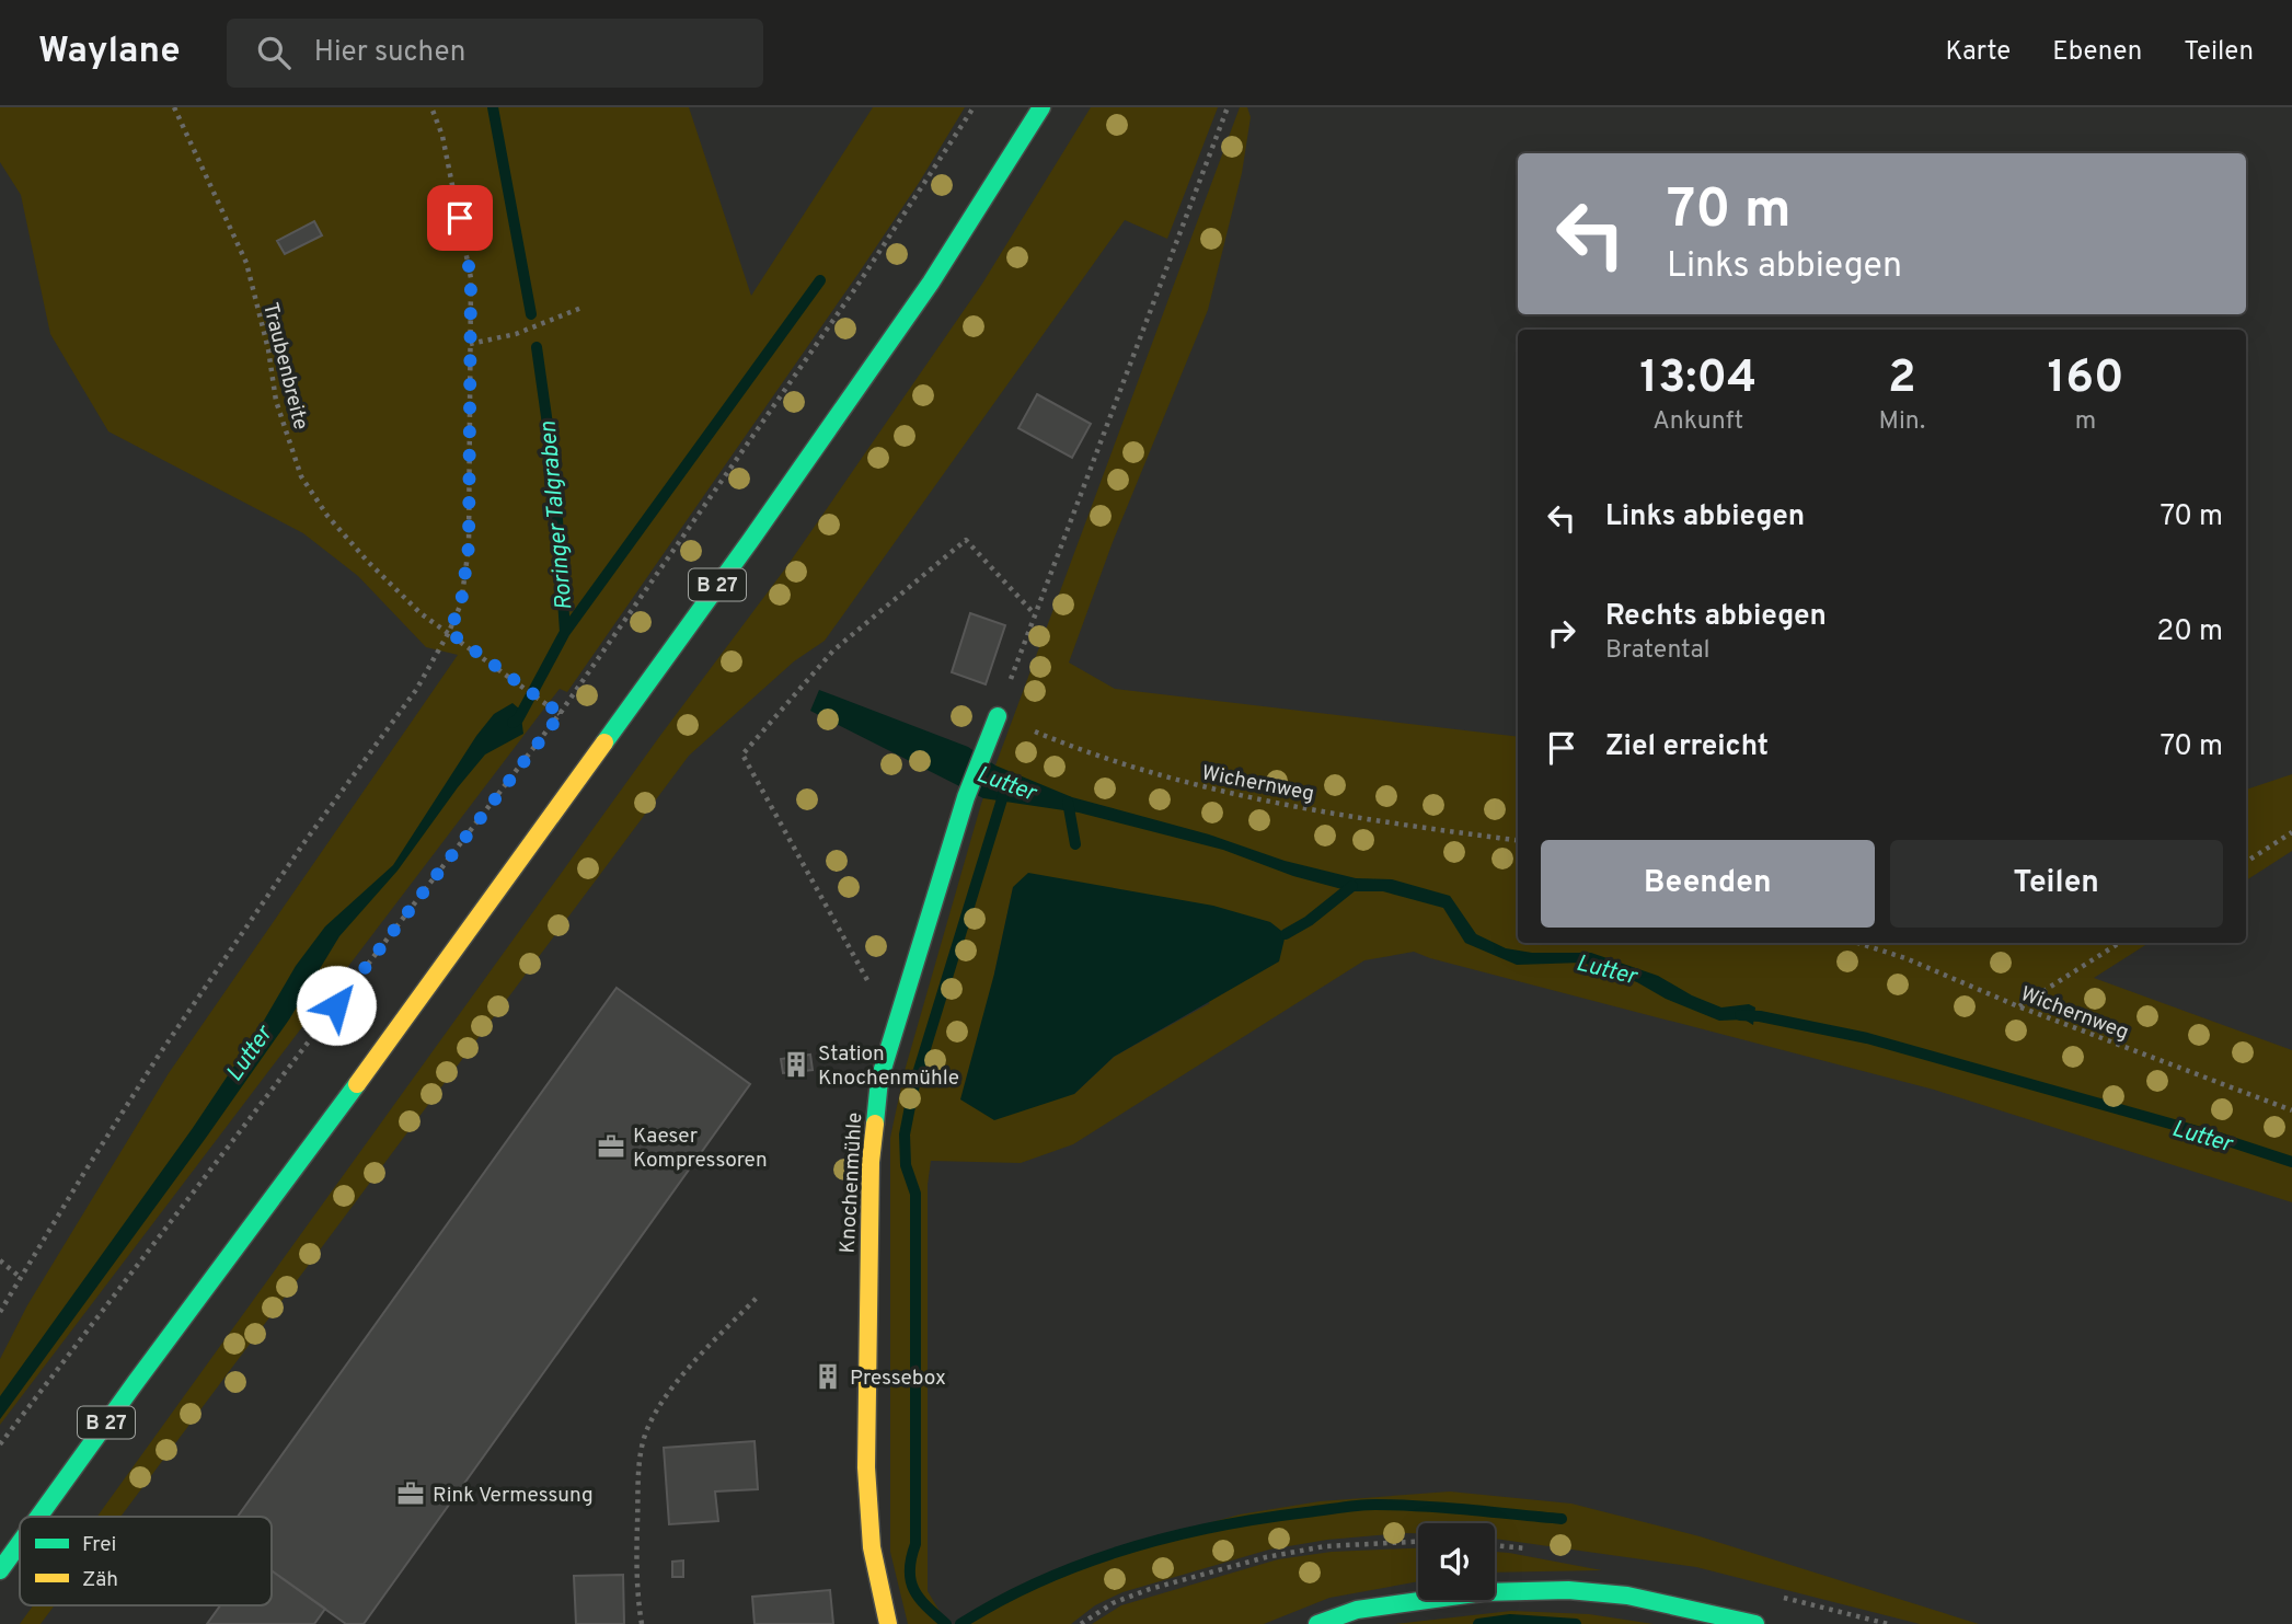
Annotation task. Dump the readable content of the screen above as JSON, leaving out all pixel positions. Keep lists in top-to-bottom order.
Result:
{
  "streets": {
    "main road": ["B 27", "Knochenmühle"],
    "path": ["Traubenbreite", "Wichernweg"]
  },
  "crossings": [
    ["Wichernweg", "Knochenmühle"]
  ],
  "water": ["Roringer Talgraben", "Lutter"],
  "places": {
    "building": ["Station Knochenmühle", "Pressebox"],
    "office": ["Kaeser Kompressoren", "Rink Vermessung"]
  },
  "legend": ["Frei", "Zäh"],
  "page": {
    "header": "Waylane",
    "search": "Hier suchen",
    "nav": ["Karte", "Ebenen", "Teilen"],
    "turn": ["70 m", "Links abbiegen"],
    "eta": [
      "13:04",
      "Ankunft",
      "2",
      "Min.",
      "160",
      "m"
    ],
    "list": [
      {
        "name": "Links abbiegen",
        "value": "70 m"
      },
      {
        "name": "Rechts abbiegen",
        "note": "Bratental",
        "value": "20 m"
      },
      {
        "name": "Ziel erreicht",
        "value": "70 m"
      }
    ],
    "buttons": ["Beenden", "Teilen"]
  }
}
